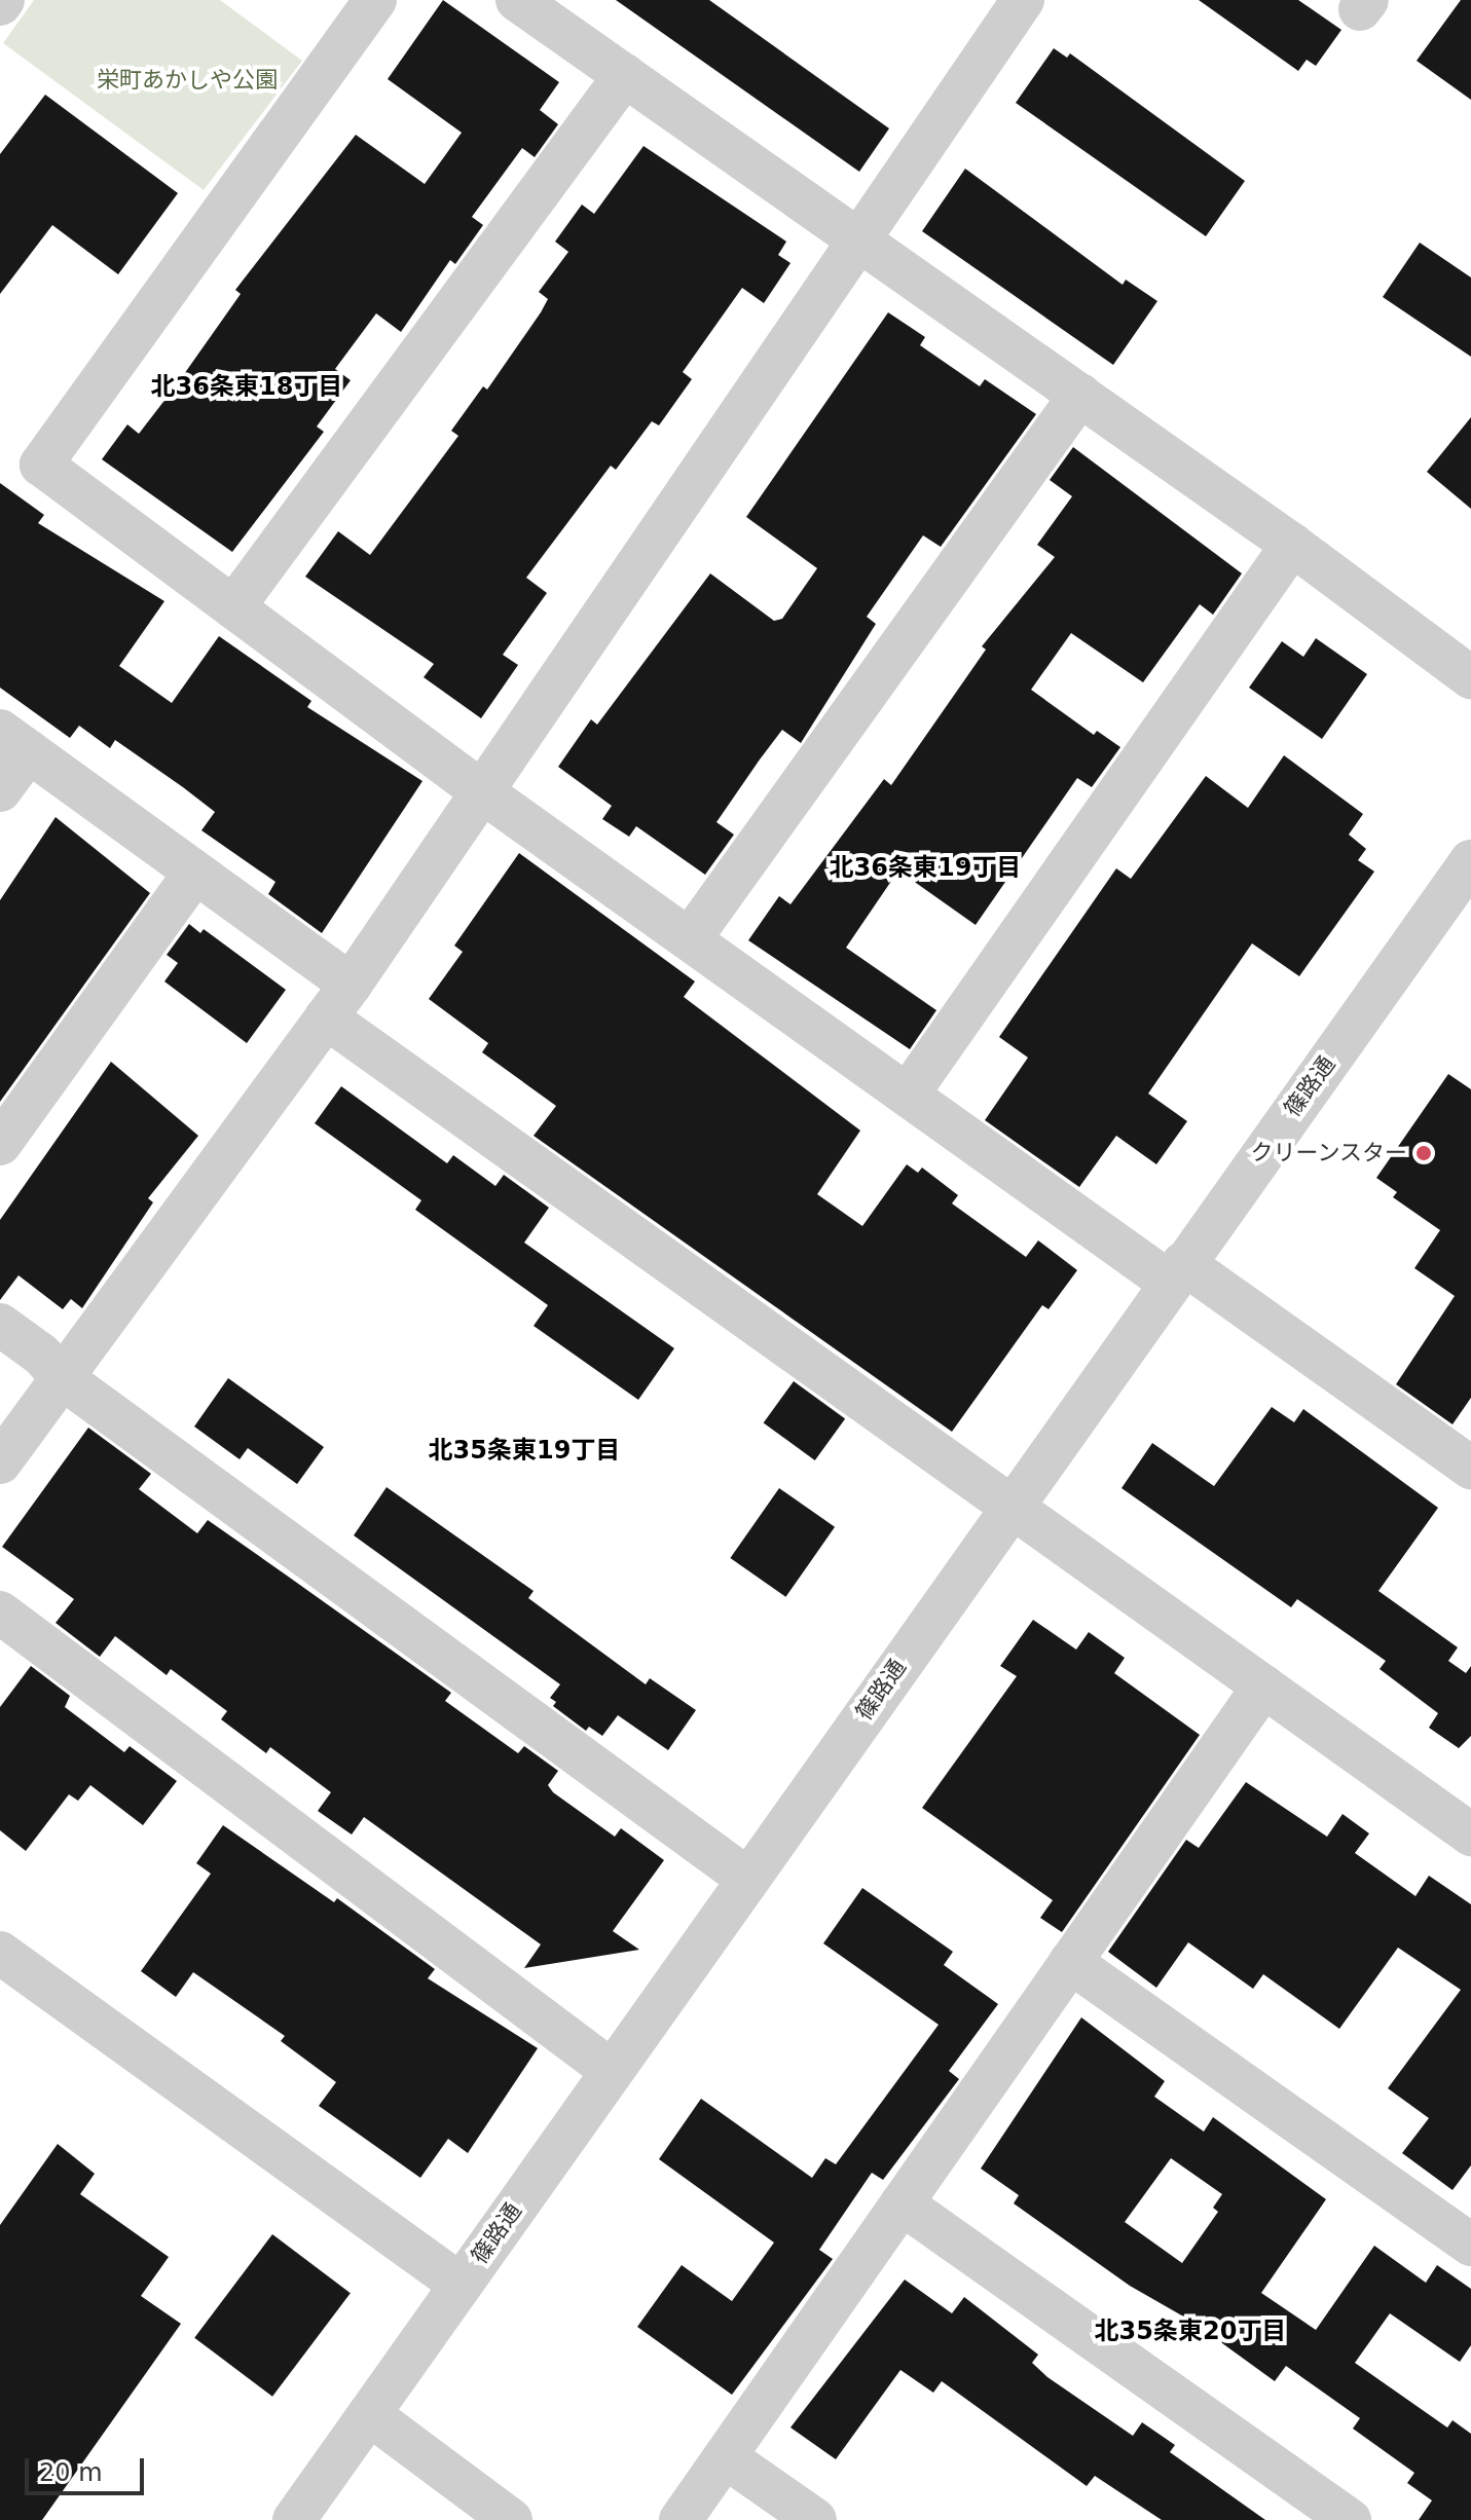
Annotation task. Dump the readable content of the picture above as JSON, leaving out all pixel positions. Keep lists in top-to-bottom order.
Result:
{
  "streets": {
    "street": ["篠路通"]
  },
  "districts": [
    "北36条東18丁目",
    "北36条東19丁目",
    "北35条東19丁目",
    "北35条東20丁目"
  ],
  "parks": ["栄町あかしや公園"],
  "places": ["クリーンスター"],
  "scale_bar": "20 m"
}
